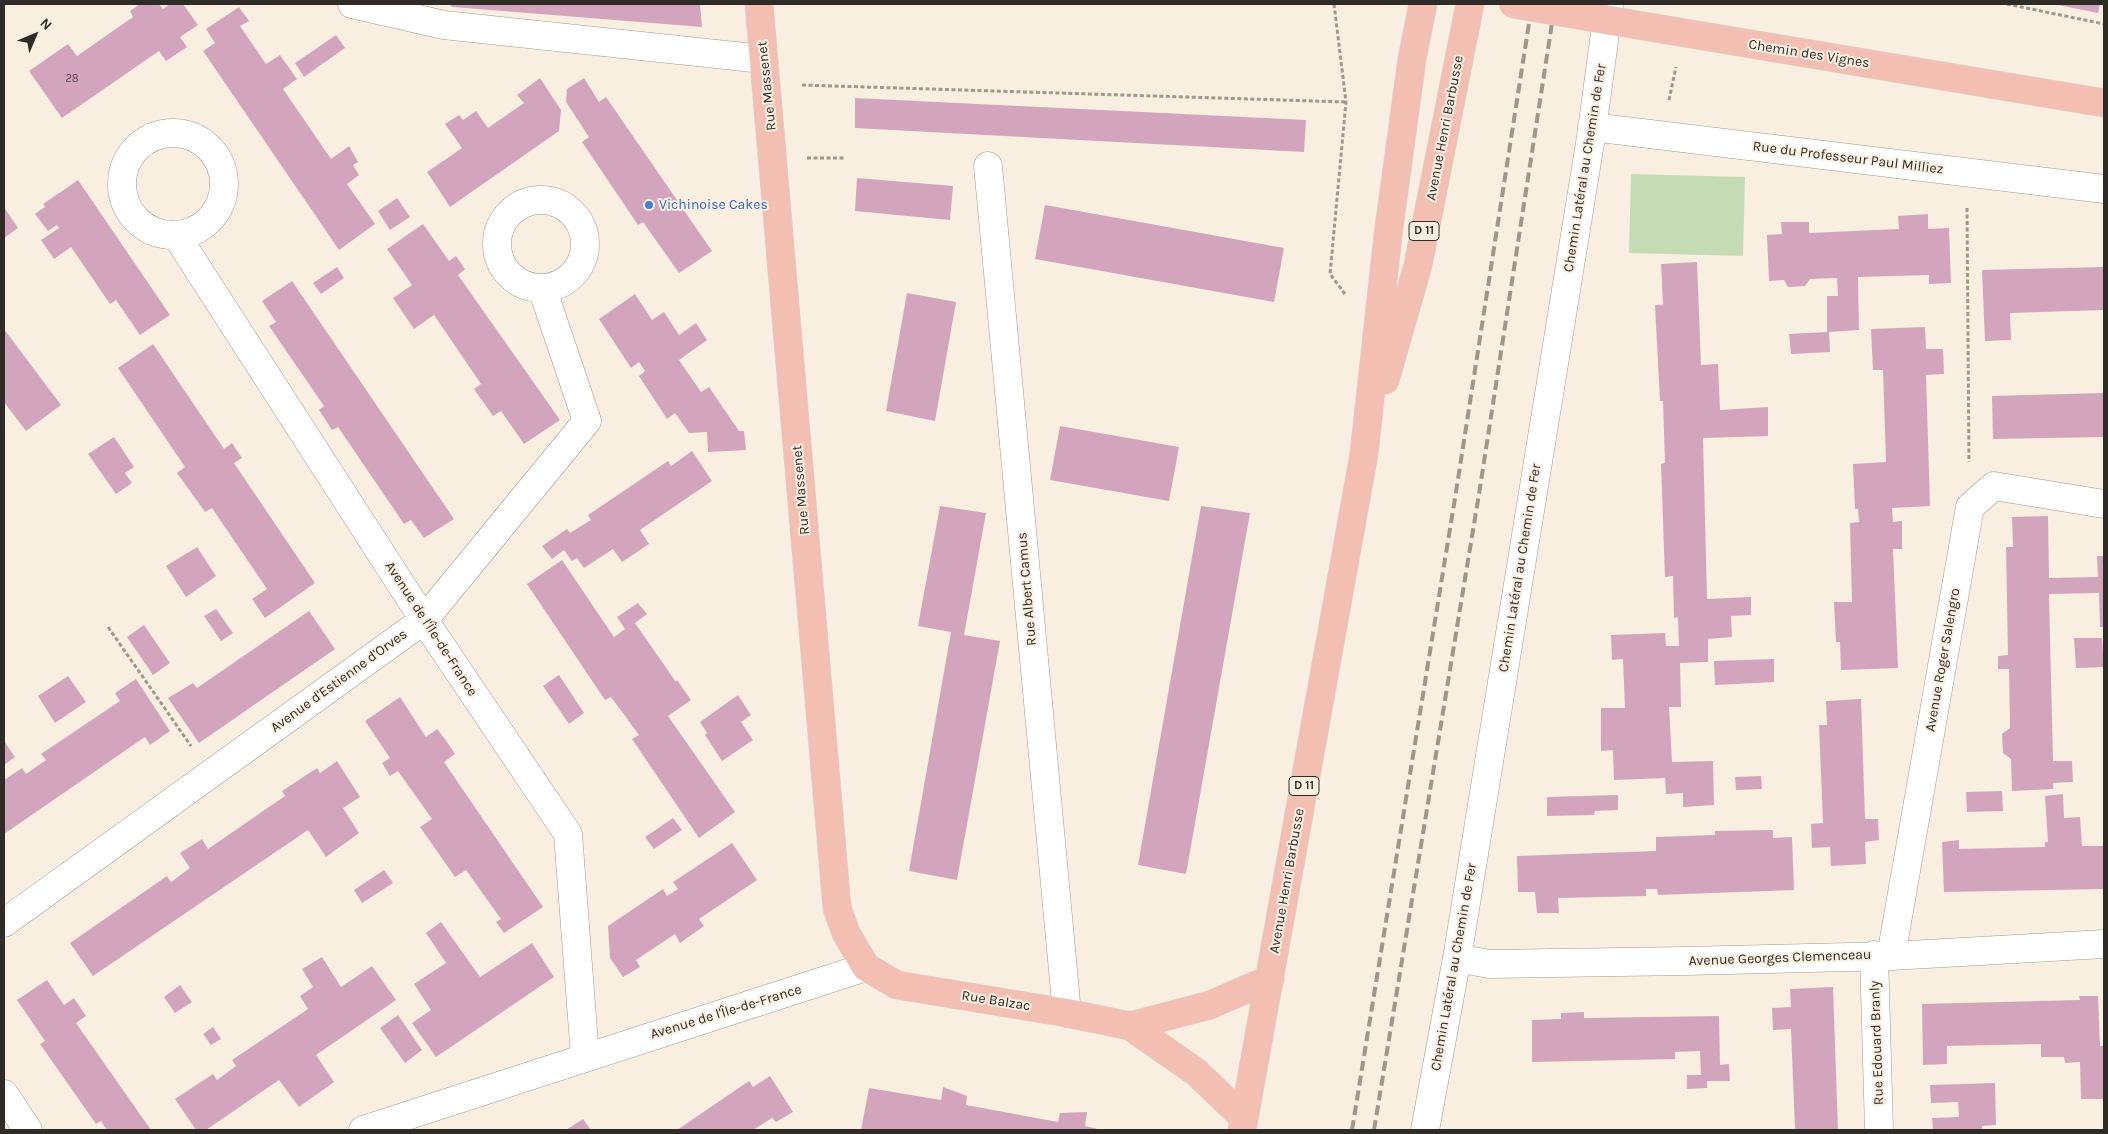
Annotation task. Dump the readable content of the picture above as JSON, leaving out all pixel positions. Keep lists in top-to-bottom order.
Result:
{
  "streets": {
    "main road": [
      "Chemin des Vignes",
      "Rue Massenet",
      "Avenue Henri Barbusse",
      "D 11",
      "Rue Balzac"
    ],
    "street": [
      "Rue du Professeur Paul Milliez",
      "Chemin Latéral au Chemin de Fer",
      "Rue Albert Camus",
      "Avenue de l'Île-de-France",
      "Avenue Roger Salengro",
      "Avenue d'Estienne d'Orves",
      "Avenue Georges Clemenceau",
      "Rue Edouard Branly"
    ]
  },
  "crossings": [
    ["Rue Massenet", "Avenue de l'Île-de-France"],
    ["Rue Massenet", "Rue Balzac"],
    ["Avenue Henri Barbusse", "Rue Balzac"],
    ["Rue du Professeur Paul Milliez", "Chemin Latéral au Chemin de Fer"],
    ["Chemin Latéral au Chemin de Fer", "Avenue Georges Clemenceau"],
    ["Rue Albert Camus", "Rue Balzac"],
    ["Avenue de l'Île-de-France", "Avenue d'Estienne d'Orves"],
    ["Avenue de l'Île-de-France", "Rue Balzac"],
    ["Avenue Roger Salengro", "Avenue Georges Clemenceau"],
    ["Avenue Roger Salengro", "Rue Edouard Branly"],
    ["Avenue Georges Clemenceau", "Rue Edouard Branly"]
  ],
  "places": ["Vichinoise Cakes"],
  "house_numbers": ["28"],
  "north": "top right"
}
